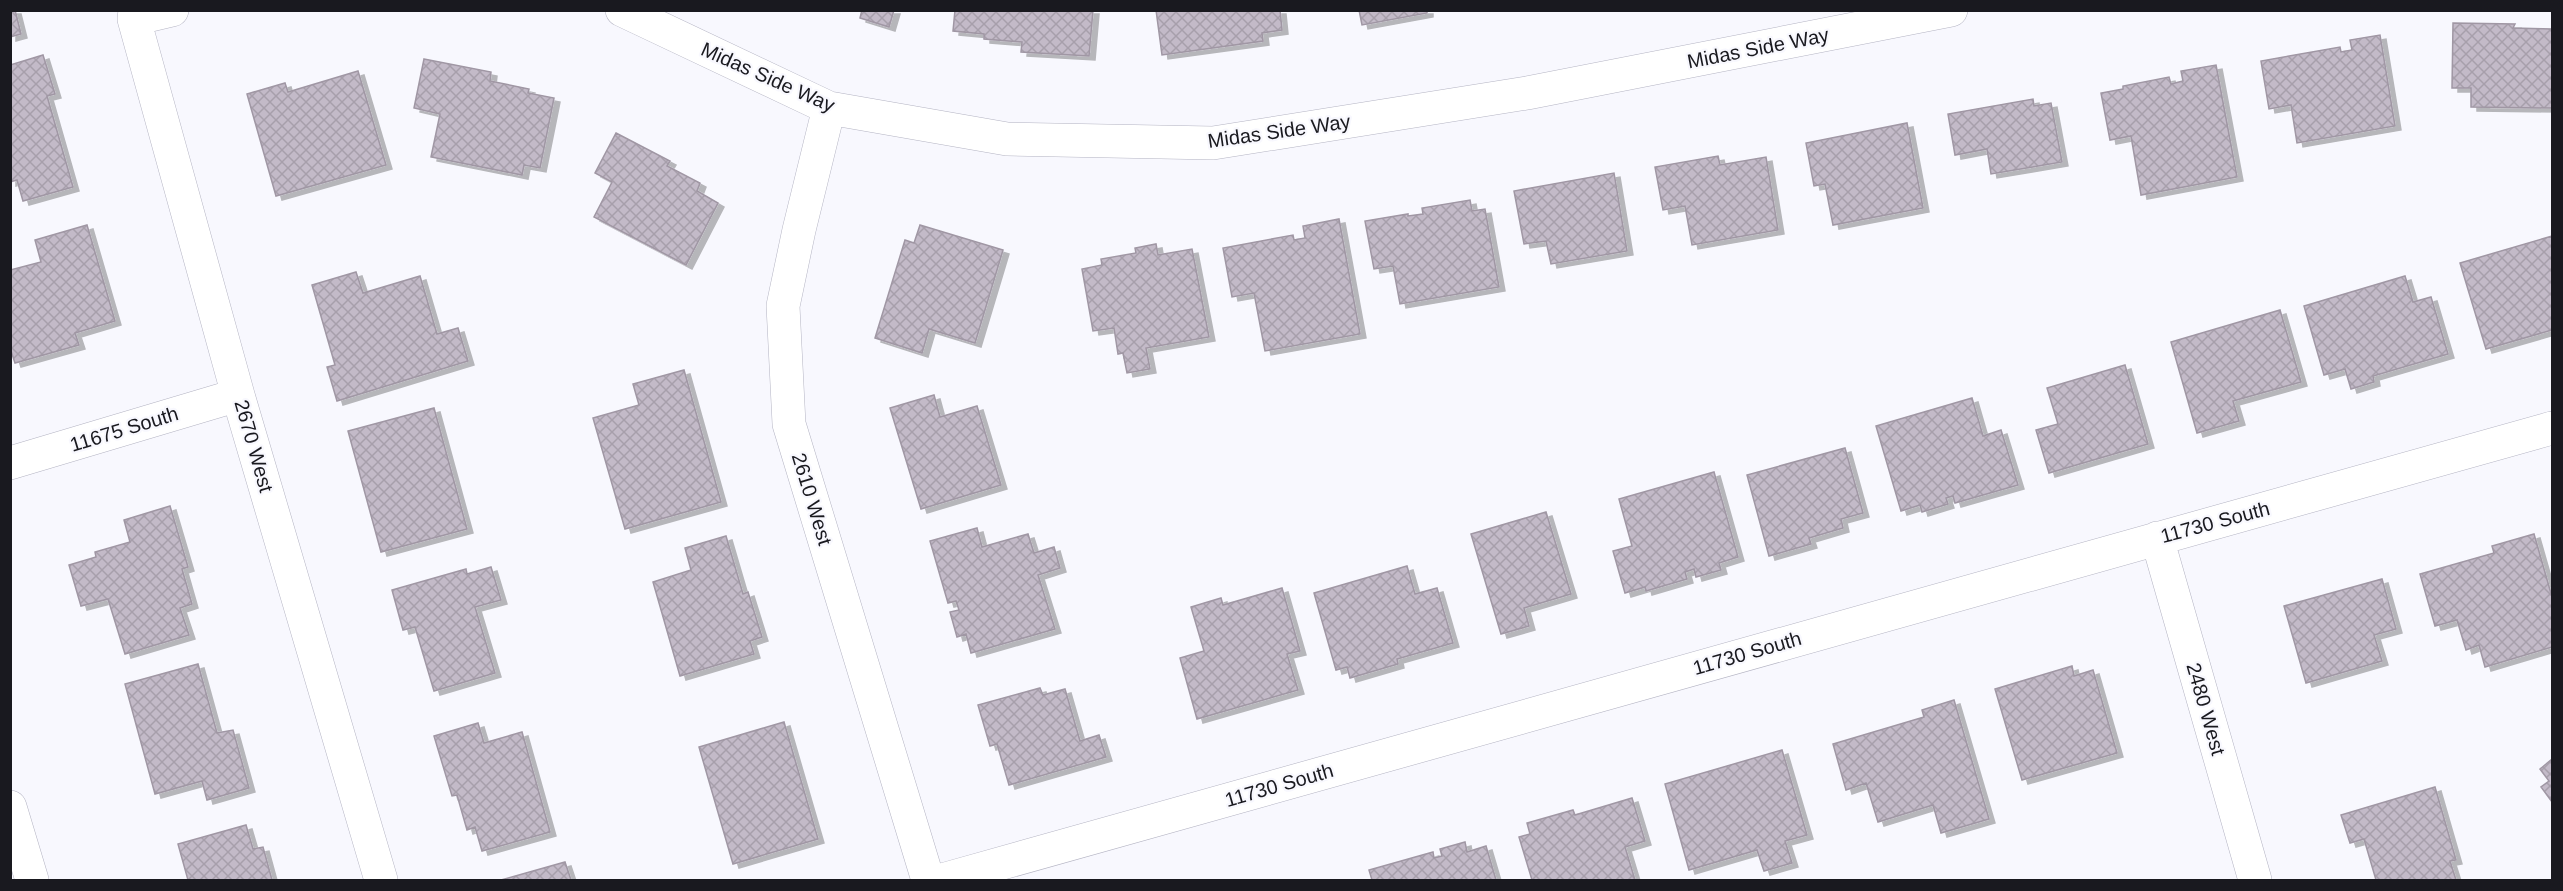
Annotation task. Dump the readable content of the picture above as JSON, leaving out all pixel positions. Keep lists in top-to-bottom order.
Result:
{
  "streets": {
    "street": [
      "Midas Side Way",
      "11675 South",
      "2670 West",
      "2610 West",
      "11730 South",
      "2480 West"
    ]
  },
  "crossings": [
    ["Midas Side Way", "2610 West"],
    ["11675 South", "2670 West"],
    ["11730 South", "2480 West"]
  ]
}
